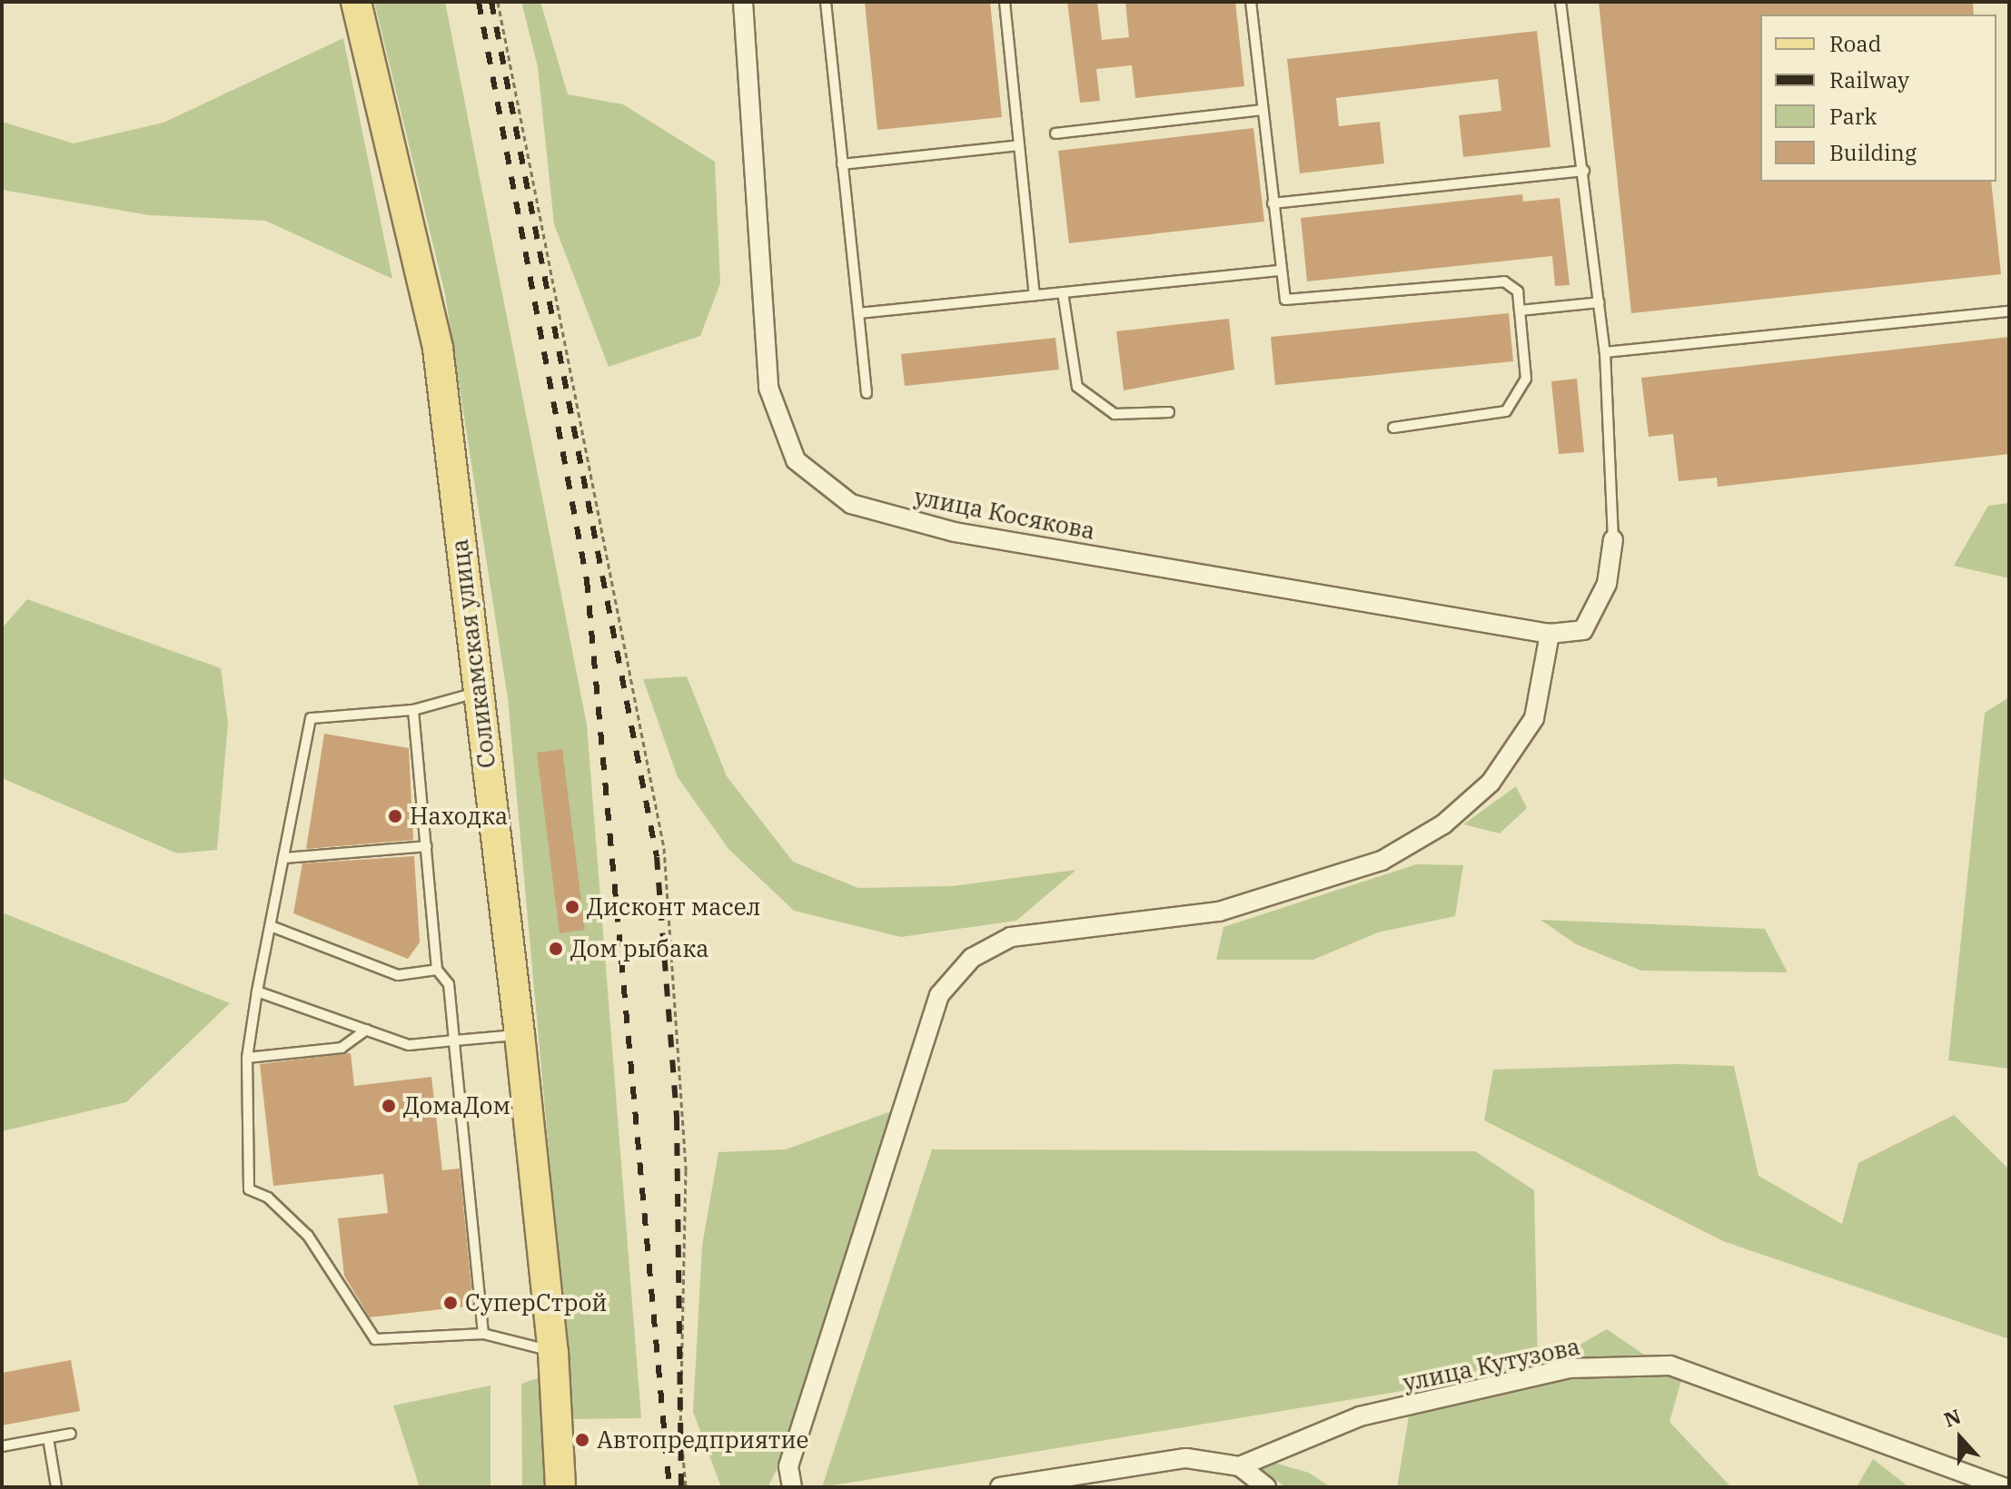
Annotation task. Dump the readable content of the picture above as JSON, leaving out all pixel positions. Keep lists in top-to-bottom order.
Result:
{
  "streets": {
    "main road": ["Соликамская улица"],
    "street": ["улица Косякова", "улица Кутузова"]
  },
  "places": [
    "Находка",
    "Дисконт масел",
    "Дом рыбака",
    "ДомаДом",
    "СуперСтрой",
    "Автопредприятие"
  ],
  "legend": [
    "Road",
    "Railway",
    "Park",
    "Building"
  ],
  "north": "top"
}
